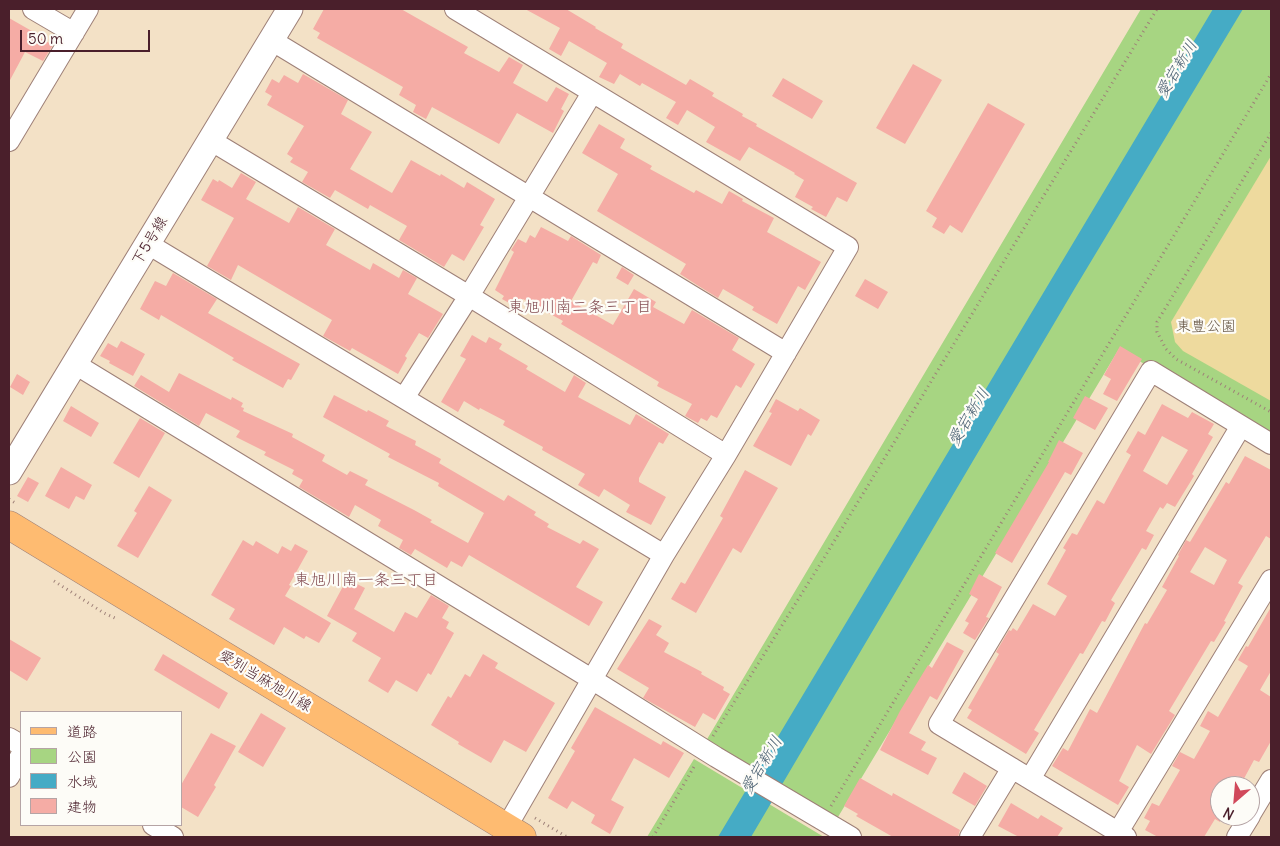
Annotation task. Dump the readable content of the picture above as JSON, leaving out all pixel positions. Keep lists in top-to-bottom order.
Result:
{
  "streets": {
    "main road": ["愛別当麻旭川線"],
    "street": ["下5号線"]
  },
  "districts": ["東旭川南二条三丁目", "東旭川南一条三丁目"],
  "water": ["愛宕新川"],
  "parks": ["東豊公園"],
  "legend": [
    "道路",
    "公園",
    "水域",
    "建物"
  ],
  "scale_bar": "50 m",
  "north": "bottom left"
}
